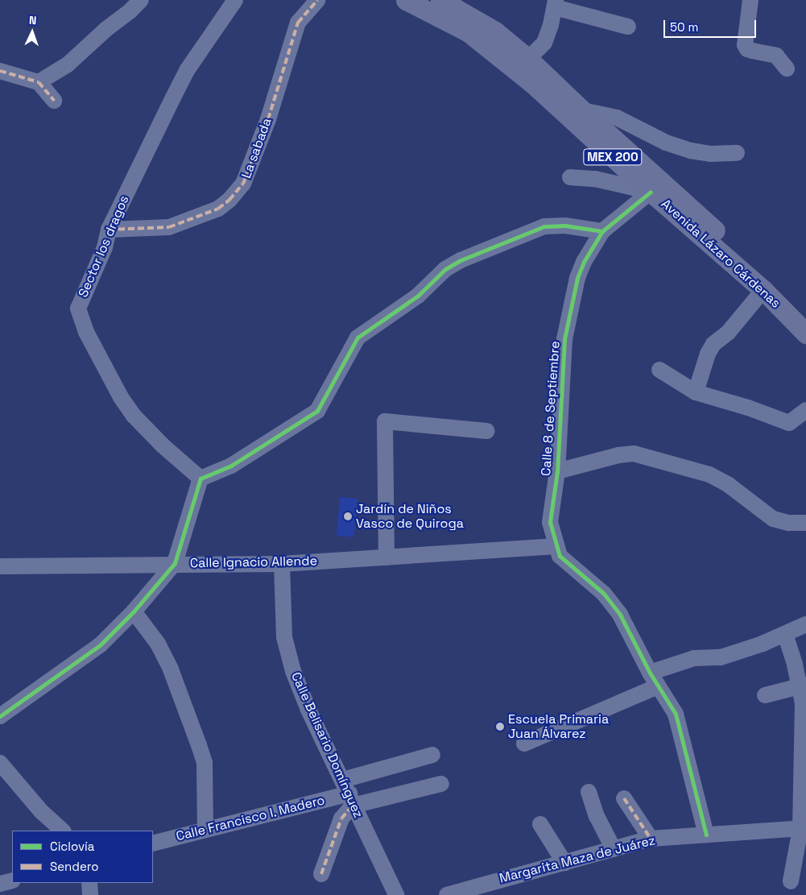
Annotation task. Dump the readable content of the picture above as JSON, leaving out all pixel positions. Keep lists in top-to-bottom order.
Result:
{
  "streets": {
    "main road": ["MEX 200", "Avenida Lázaro Cárdenas"],
    "street": [
      "La sabada",
      "Sector los dragos",
      "Calle 8 de Septiembre",
      "Calle Ignacio Allende",
      "Calle Belisario Domínguez",
      "Calle Francisco I. Madero",
      "Margarita Maza de Juárez"
    ]
  },
  "crossings": [
    ["La sabada", "Sector los dragos"],
    ["Calle 8 de Septiembre", "Calle Ignacio Allende"],
    ["Calle 8 de Septiembre", "Margarita Maza de Juárez"],
    ["Calle Ignacio Allende", "Calle Belisario Domínguez"],
    ["Calle Belisario Domínguez", "Calle Francisco I. Madero"]
  ],
  "places": ["Jardín de Niños Vasco de Quiroga", "Escuela Primaria Juan Álvarez"],
  "legend": ["Ciclovía", "Sendero"],
  "scale_bar": "50 m",
  "north": "top"
}
